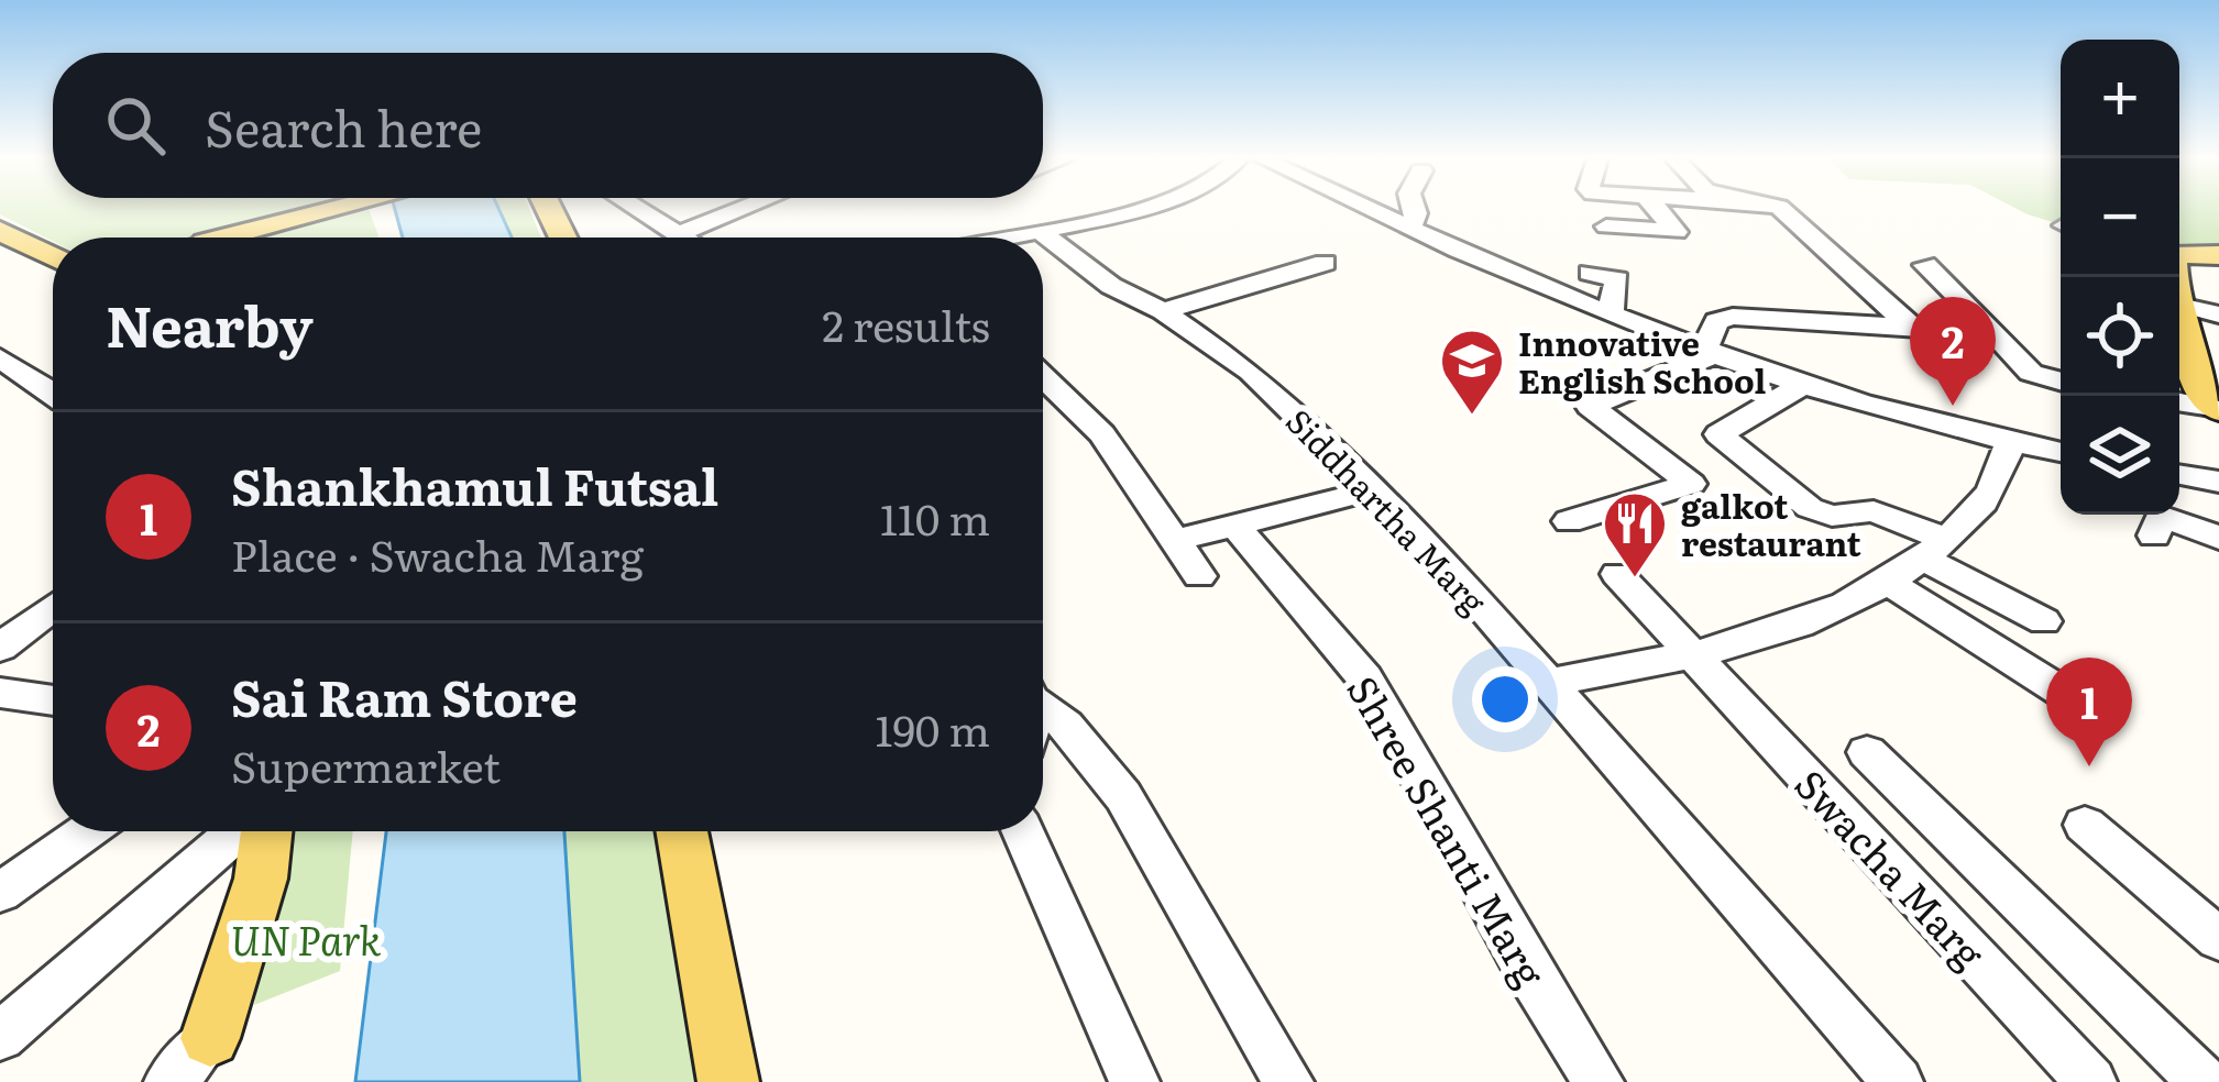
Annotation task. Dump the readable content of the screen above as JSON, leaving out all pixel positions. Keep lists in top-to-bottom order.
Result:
{
  "streets": {
    "street": ["Siddhartha Marg", "Shree Shanti Marg", "Swacha Marg"]
  },
  "parks": ["UN Park"],
  "places": {
    "school or university": ["Innovative English School"],
    "restaurant": ["galkot restaurant"]
  },
  "page": {
    "map_buttons": ["+", "−"],
    "search": "Search here",
    "heading": ["Nearby", "2 results"],
    "pins": ["2", "1"],
    "list": [
      {
        "mark": "1",
        "name": "Shankhamul Futsal",
        "note": "Place · Swacha Marg",
        "value": "110 m"
      },
      {
        "mark": "2",
        "name": "Sai Ram Store",
        "note": "Supermarket",
        "value": "190 m"
      }
    ]
  }
}
